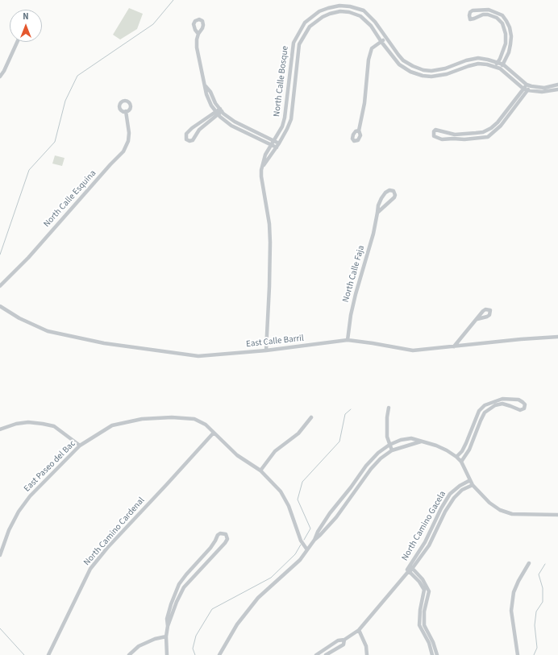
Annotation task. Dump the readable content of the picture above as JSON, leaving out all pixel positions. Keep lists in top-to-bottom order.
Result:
{
  "streets": {
    "street": [
      "North Calle Bosque",
      "North Calle Esquina",
      "North Calle Faja",
      "East Calle Barril",
      "East Paseo del Bac",
      "North Camino Gacela",
      "North Camino Cardenal"
    ]
  },
  "crossings": [
    ["North Calle Bosque", "East Calle Barril"],
    ["North Calle Faja", "East Calle Barril"],
    ["East Paseo del Bac", "North Camino Cardenal"]
  ],
  "north": "top"
}
